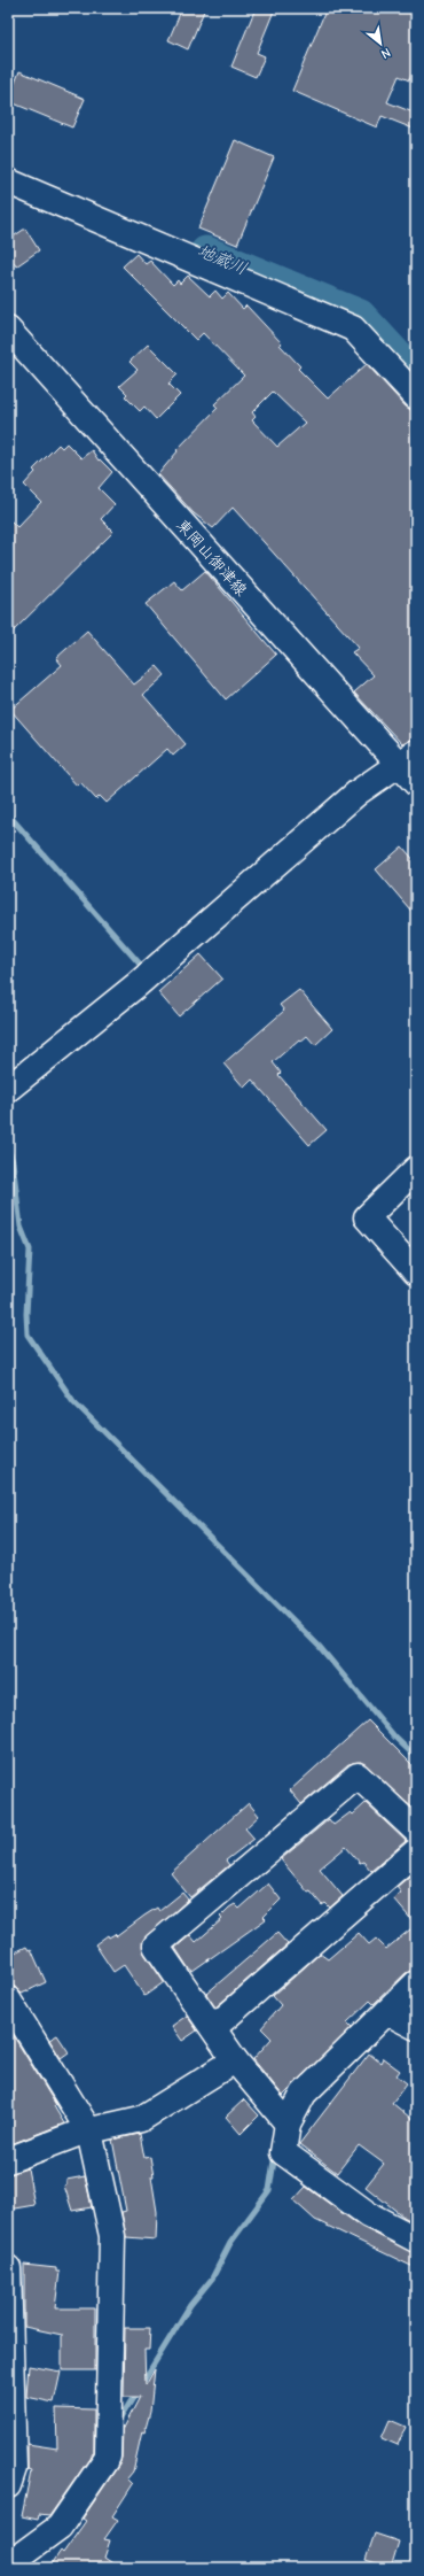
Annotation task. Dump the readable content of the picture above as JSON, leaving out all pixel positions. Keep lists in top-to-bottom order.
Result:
{
  "streets": {
    "street": ["東岡山御津線"]
  },
  "water": ["地蔵川"],
  "north": "bottom right"
}
